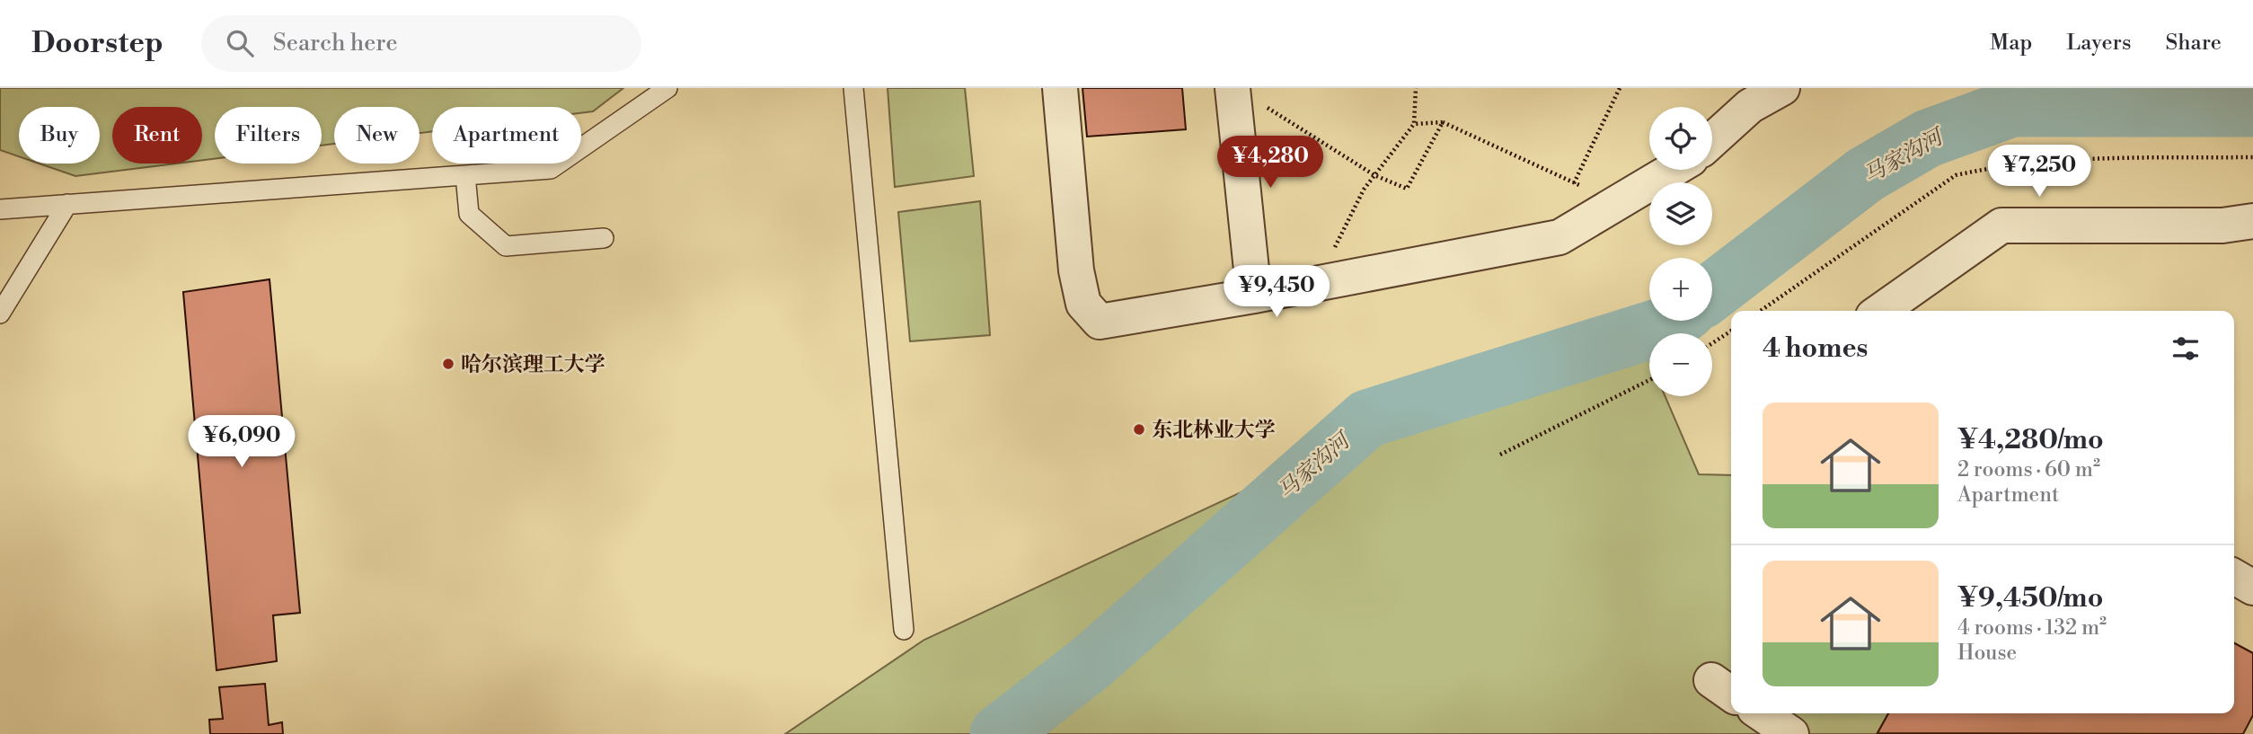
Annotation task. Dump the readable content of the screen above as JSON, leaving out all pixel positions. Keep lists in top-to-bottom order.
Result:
{
  "water": ["马家沟河"],
  "places": ["哈尔滨理工大学", "东北林业大学"],
  "page": {
    "header": "Doorstep",
    "search": "Search here",
    "nav": ["Map", "Layers", "Share"],
    "map_buttons": ["+", "−"],
    "chip": [
      "Buy",
      "Rent",
      "Filters",
      "New",
      "Apartment"
    ],
    "price": [
      "¥4,280",
      "¥7,250",
      "¥9,450",
      "¥6,090"
    ],
    "heading": "4 homes",
    "list": [
      {
        "name": "¥4,280/mo",
        "note": "2 rooms · 60 m² · Apartment"
      },
      {
        "name": "¥9,450/mo",
        "note": "4 rooms · 132 m² · House"
      }
    ]
  }
}
